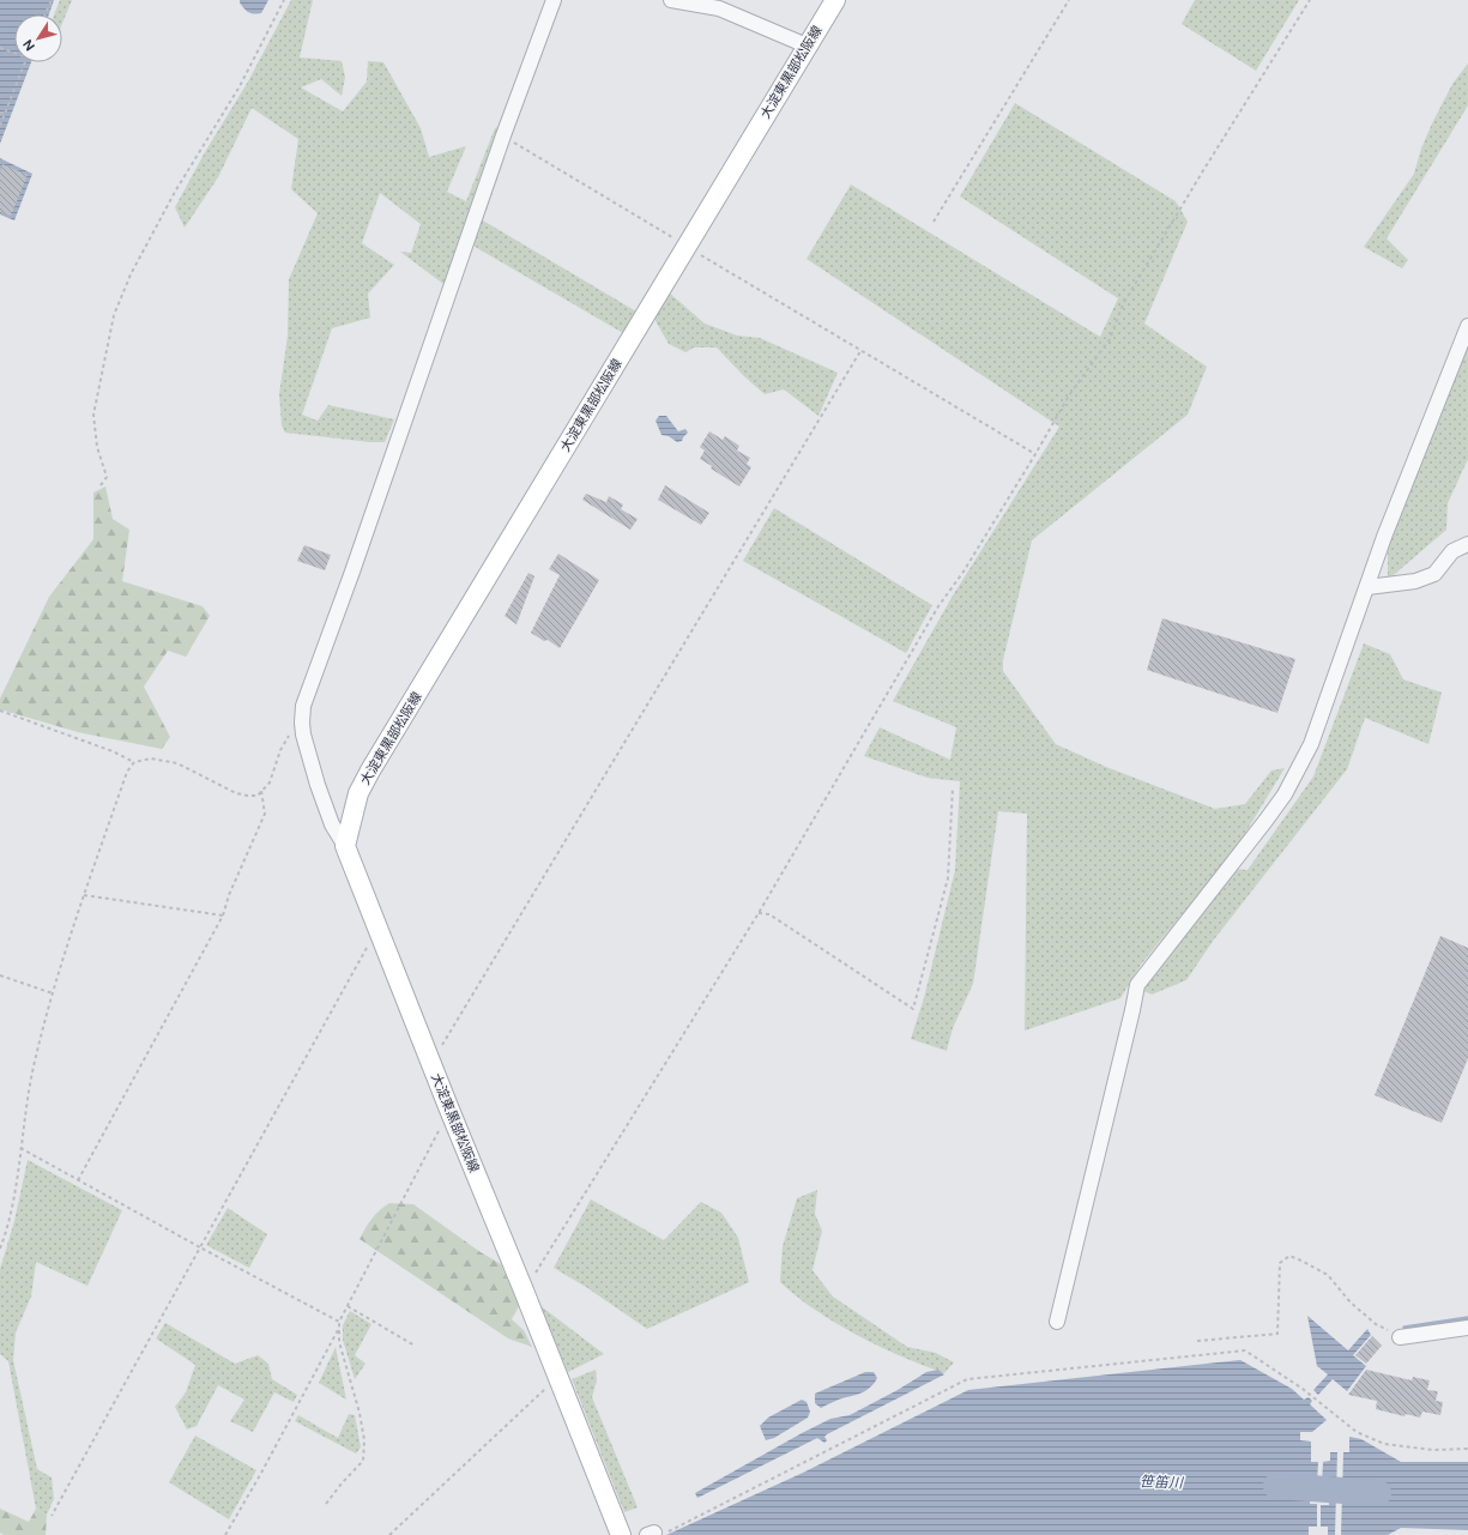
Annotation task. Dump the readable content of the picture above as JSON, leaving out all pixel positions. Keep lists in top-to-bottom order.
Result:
{
  "streets": {
    "main road": ["大淀東黒部松阪線"]
  },
  "water": ["笹笛川"],
  "north": "bottom left"
}
